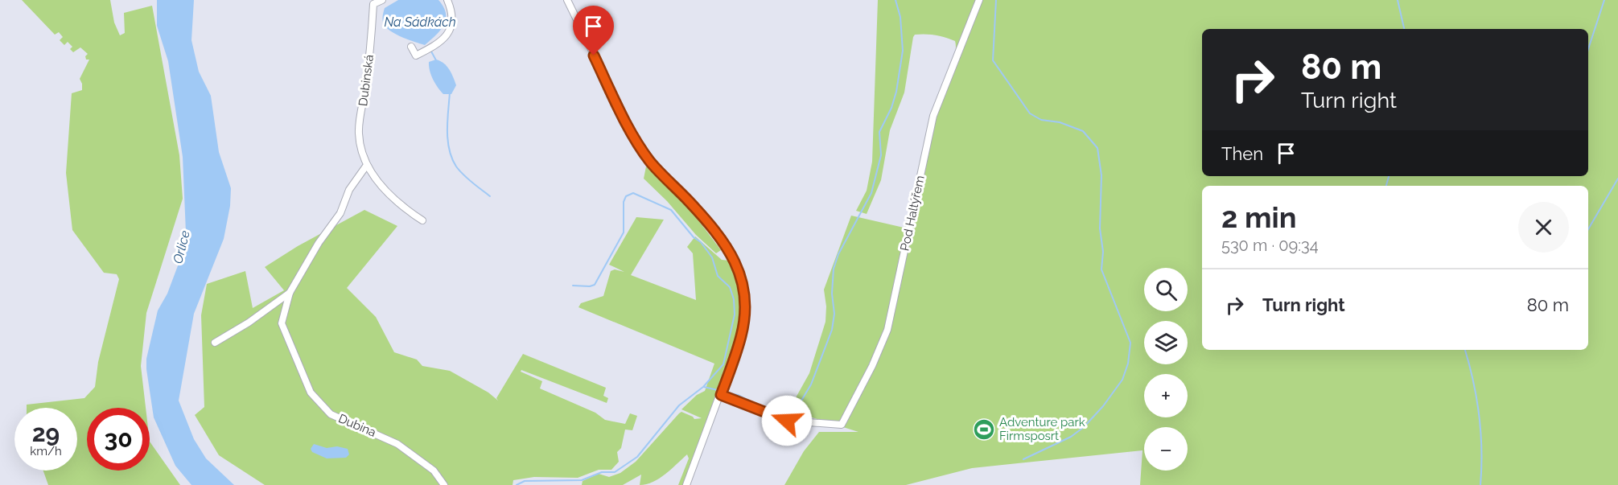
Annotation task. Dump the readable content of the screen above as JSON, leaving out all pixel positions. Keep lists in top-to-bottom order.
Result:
{
  "streets": {
    "street": ["Dubinská", "Pod Haltýřem", "Dubina"]
  },
  "crossings": [
    ["Dubinská", "Dubina"]
  ],
  "water": ["Na Sádkách", "Orlice"],
  "places": {
    "sports": ["Adventure park Firmsposrt"]
  },
  "page": {
    "turn": ["80 m", "Turn right"],
    "then": "Then",
    "heading": ["2 min", "530 m · 09:34"],
    "map_buttons": ["+", "−"],
    "list": [
      {
        "name": "Turn right",
        "value": "80 m"
      }
    ],
    "speed": "29 km/h",
    "limit": "30"
  }
}
